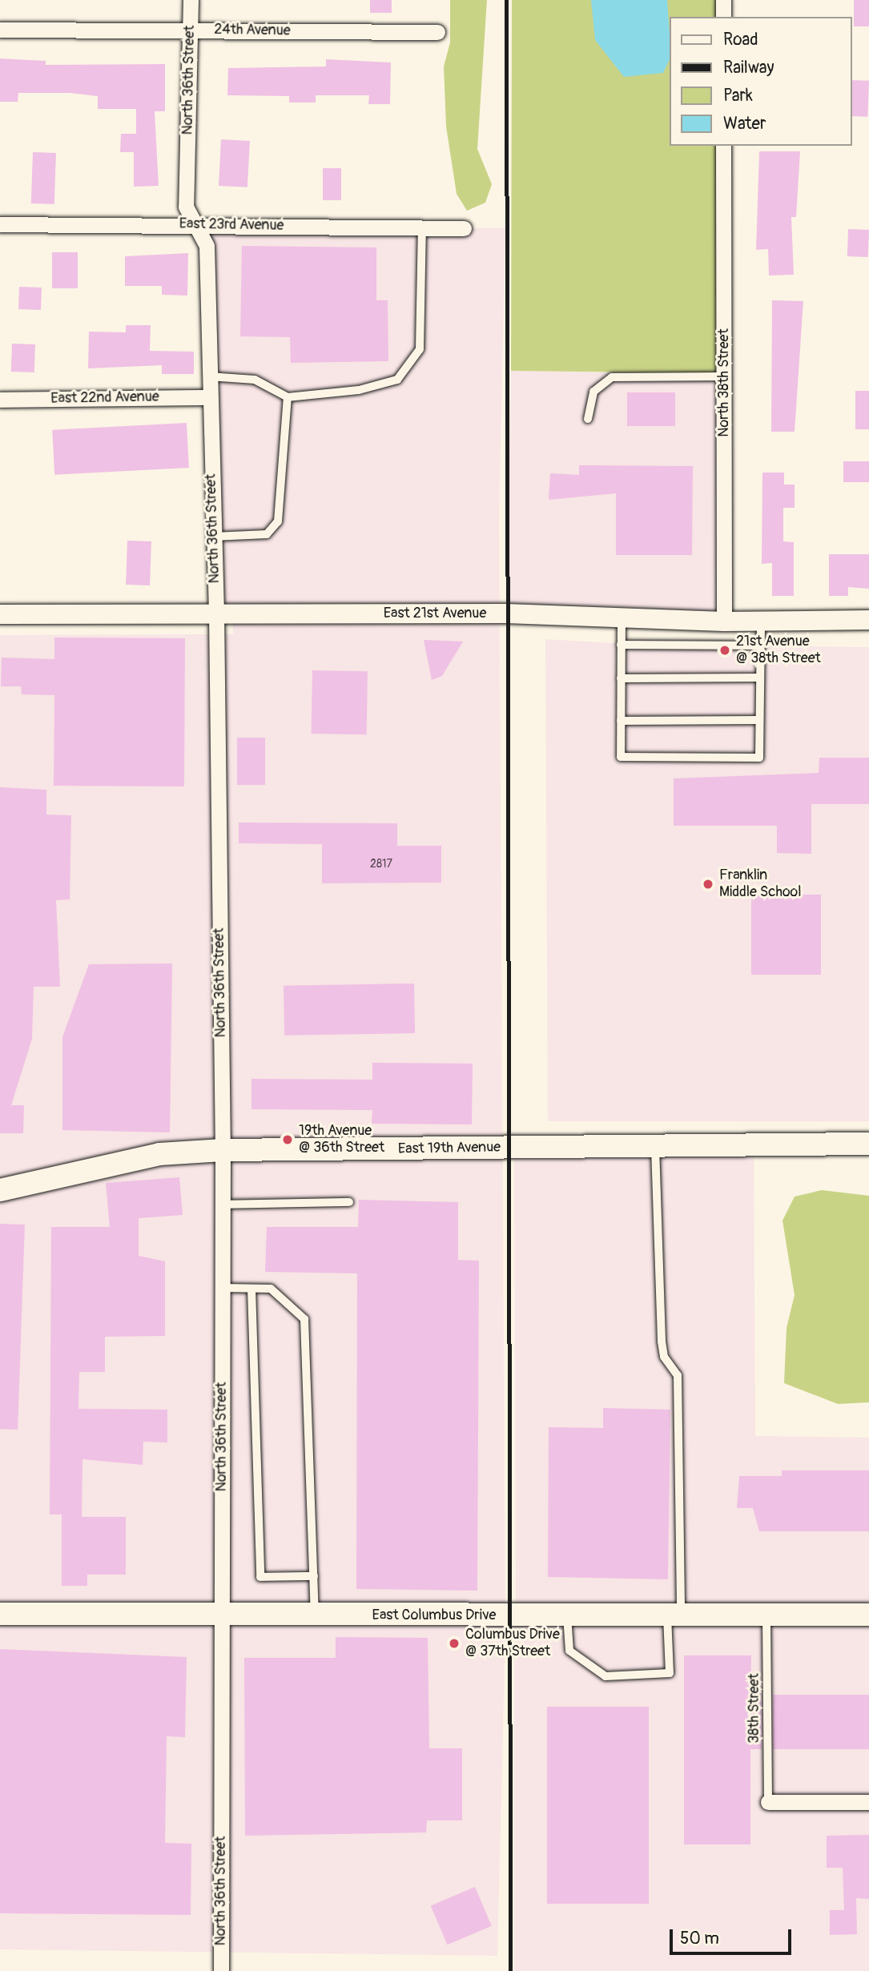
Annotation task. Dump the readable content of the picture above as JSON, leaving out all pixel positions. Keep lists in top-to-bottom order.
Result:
{
  "streets": {
    "main road": ["East 19th Avenue", "East Columbus Drive"],
    "street": [
      "24th Avenue",
      "North 36th Street",
      "East 23rd Avenue",
      "North 38th Street",
      "East 22nd Avenue",
      "East 21st Avenue"
    ],
    "lane": ["38th Street"]
  },
  "crossings": [
    ["24th Avenue", "North 36th Street"],
    ["North 36th Street", "East 23rd Avenue"],
    ["North 36th Street", "East 22nd Avenue"],
    ["North 36th Street", "East 21st Avenue"],
    ["North 36th Street", "East 19th Avenue"],
    ["North 36th Street", "East Columbus Drive"],
    ["North 38th Street", "East 21st Avenue"],
    ["East Columbus Drive", "38th Street"]
  ],
  "places": [
    "21st Avenue @ 38th Street",
    "Franklin Middle School",
    "19th Avenue @ 36th Street",
    "Columbus Drive @ 37th Street"
  ],
  "house_numbers": ["2817"],
  "legend": [
    "Road",
    "Railway",
    "Park",
    "Water"
  ],
  "scale_bar": "50 m"
}
